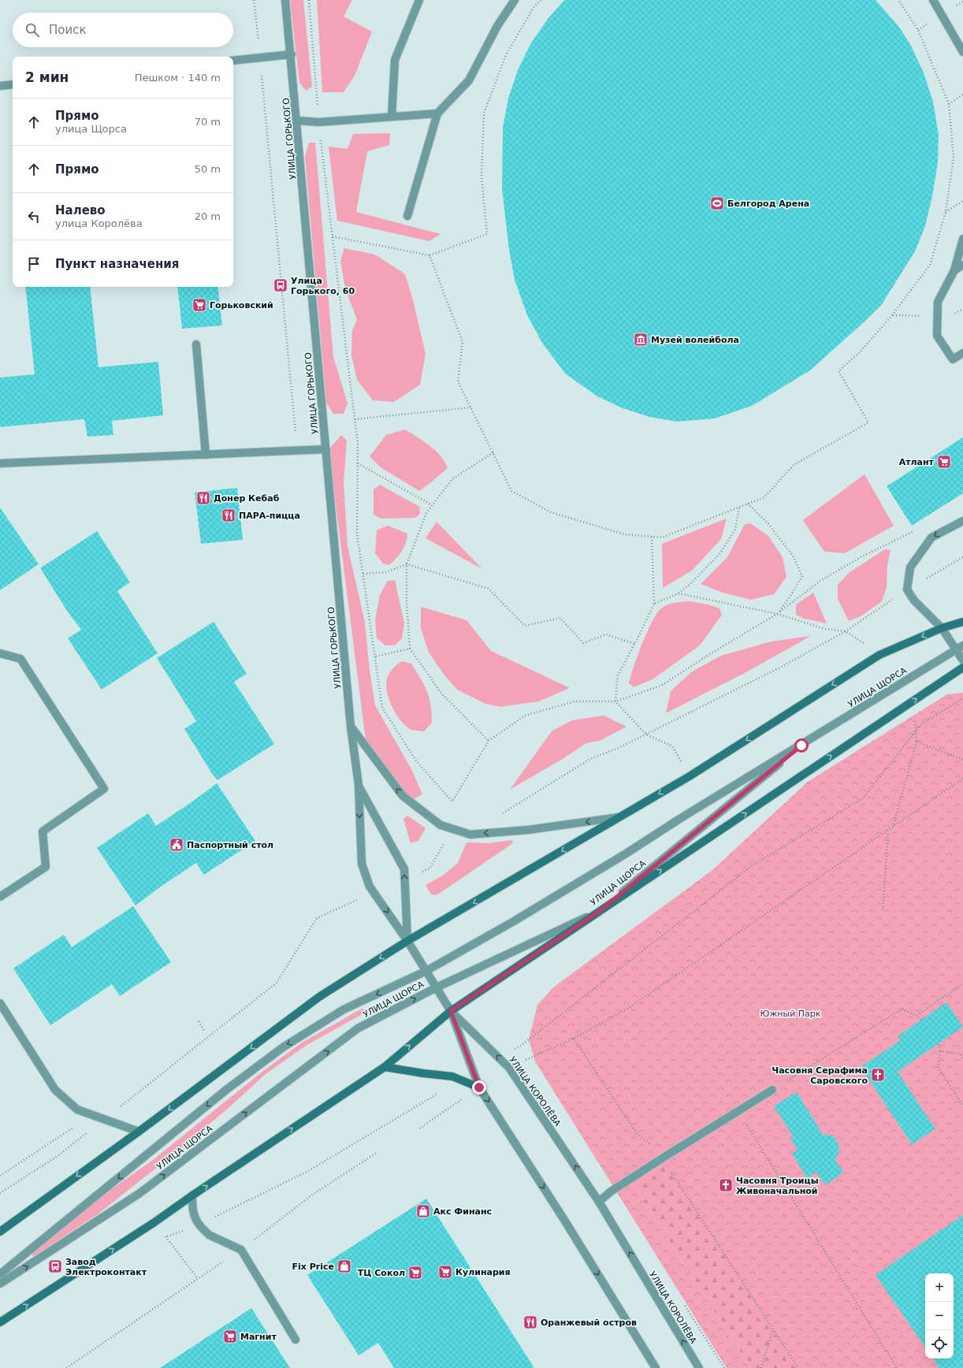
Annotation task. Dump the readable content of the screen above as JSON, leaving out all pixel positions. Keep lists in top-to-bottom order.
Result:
{
  "streets": {
    "street": ["УЛИЦА ГОРЬКОГО", "УЛИЦА ЩОРСА", "УЛИЦА КОРОЛЁВА"]
  },
  "parks": ["Южный Парк"],
  "places": {
    "sports": ["Белгород Арена"],
    "bus stop": ["Улица Горького, 60", "Завод Электроконтакт"],
    "supermarket": [
      "Горьковский",
      "Атлант",
      "Кулинария",
      "ТЦ Сокол",
      "Магнит"
    ],
    "museum": ["Музей волейбола"],
    "restaurant": ["Донер Кебаб", "ПАРА-пицца", "Оранжевый остров"],
    "public building": ["Паспортный стол"],
    "church": ["Часовня Серафима Саровского", "Часовня Троицы Живоначальной"],
    "shop": ["Акс Финанс", "Fix Price"]
  },
  "page": {
    "search": "Поиск",
    "heading": ["2 мин", "Пешком · 140 m"],
    "list": [
      ["Прямо", "улица Щорса", "70 m"],
      ["Прямо", "50 m"],
      ["Налево", "улица Королёва", "20 m"],
      "Пункт назначения"
    ],
    "map_buttons": ["+", "−"]
  }
}
